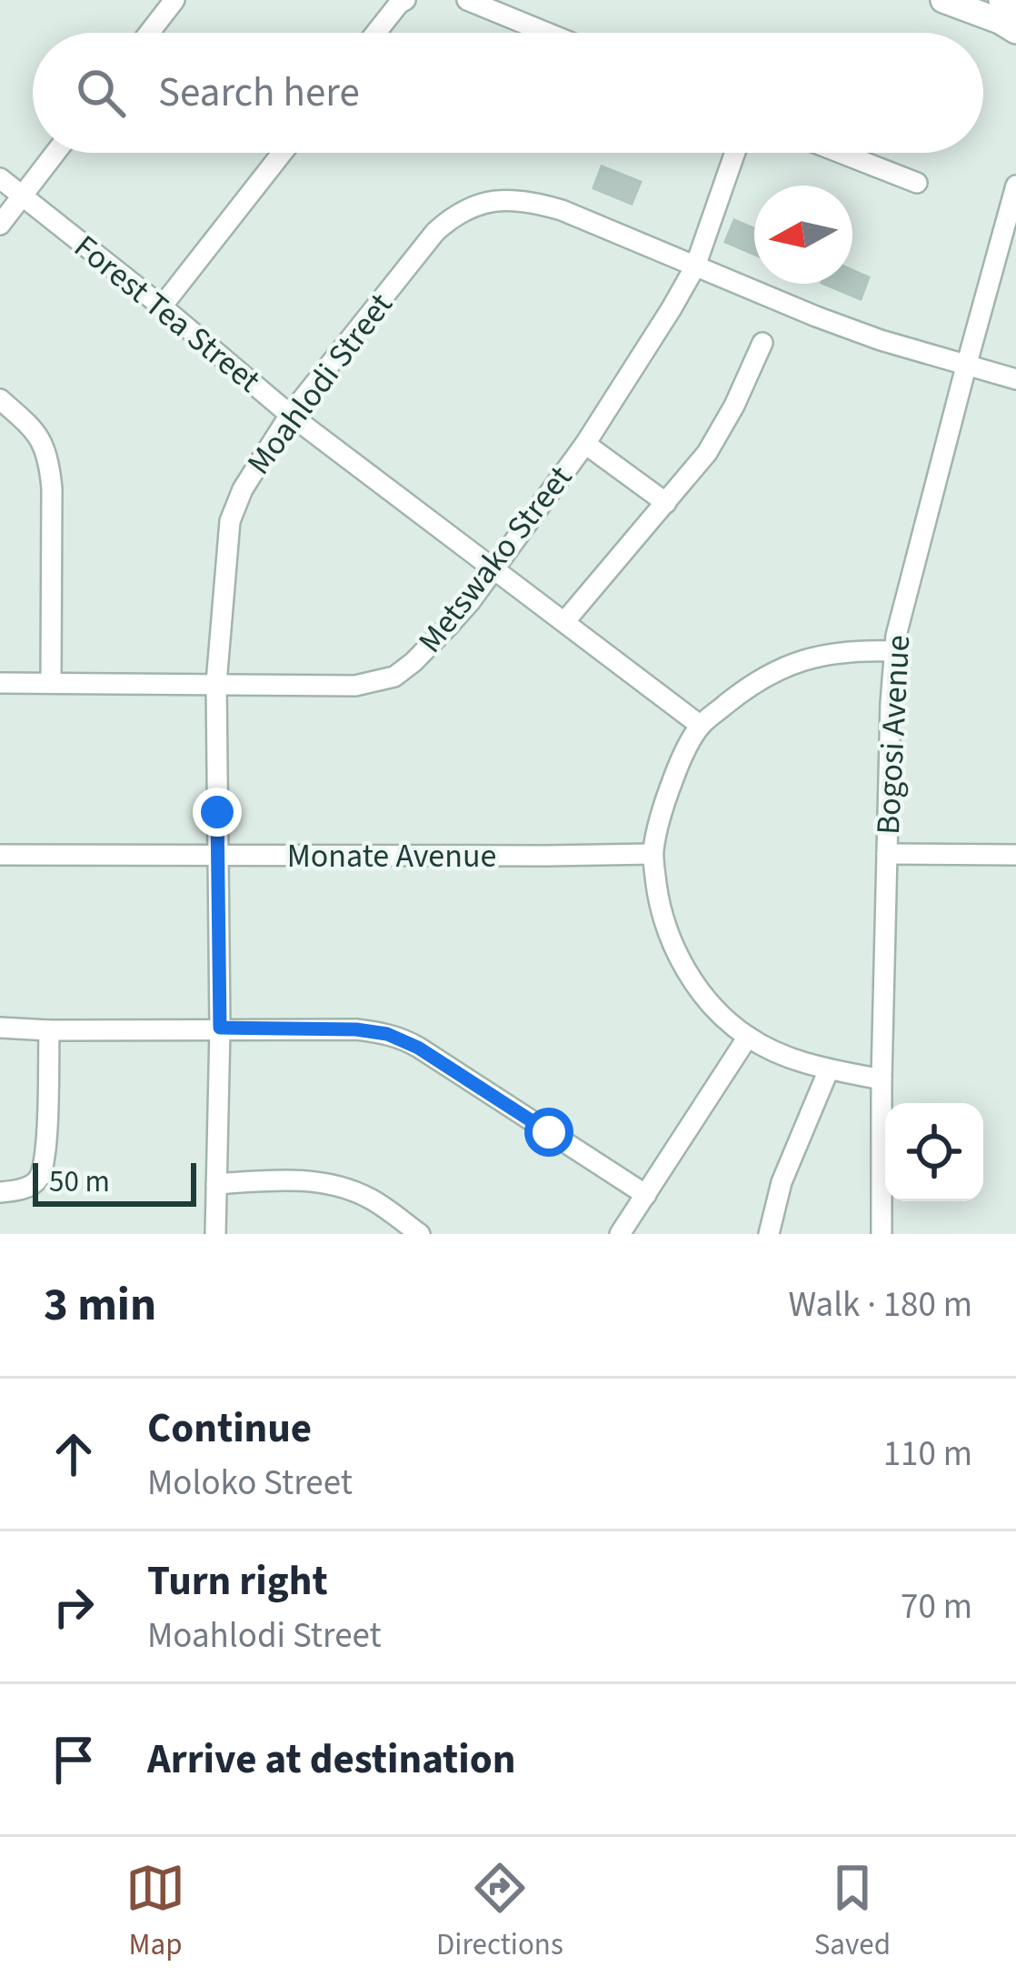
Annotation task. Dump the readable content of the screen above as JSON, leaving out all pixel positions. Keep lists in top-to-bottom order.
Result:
{
  "streets": {
    "street": [
      "Forest Tea Street",
      "Moahlodi Street",
      "Metswako Street",
      "Bogosi Avenue",
      "Monate Avenue"
    ]
  },
  "crossings": [
    ["Forest Tea Street", "Moahlodi Street"],
    ["Forest Tea Street", "Metswako Street"],
    ["Moahlodi Street", "Metswako Street"],
    ["Moahlodi Street", "Bogosi Avenue"],
    ["Moahlodi Street", "Monate Avenue"]
  ],
  "scale_bar": "50 m",
  "north": "left",
  "page": {
    "search": "Search here",
    "scale": "50 m",
    "heading": ["3 min", "Walk · 180 m"],
    "list": [
      ["Continue", "Moloko Street", "110 m"],
      ["Turn right", "Moahlodi Street", "70 m"],
      "Arrive at destination"
    ],
    "nav": ["Map", "Directions", "Saved"]
  }
}
